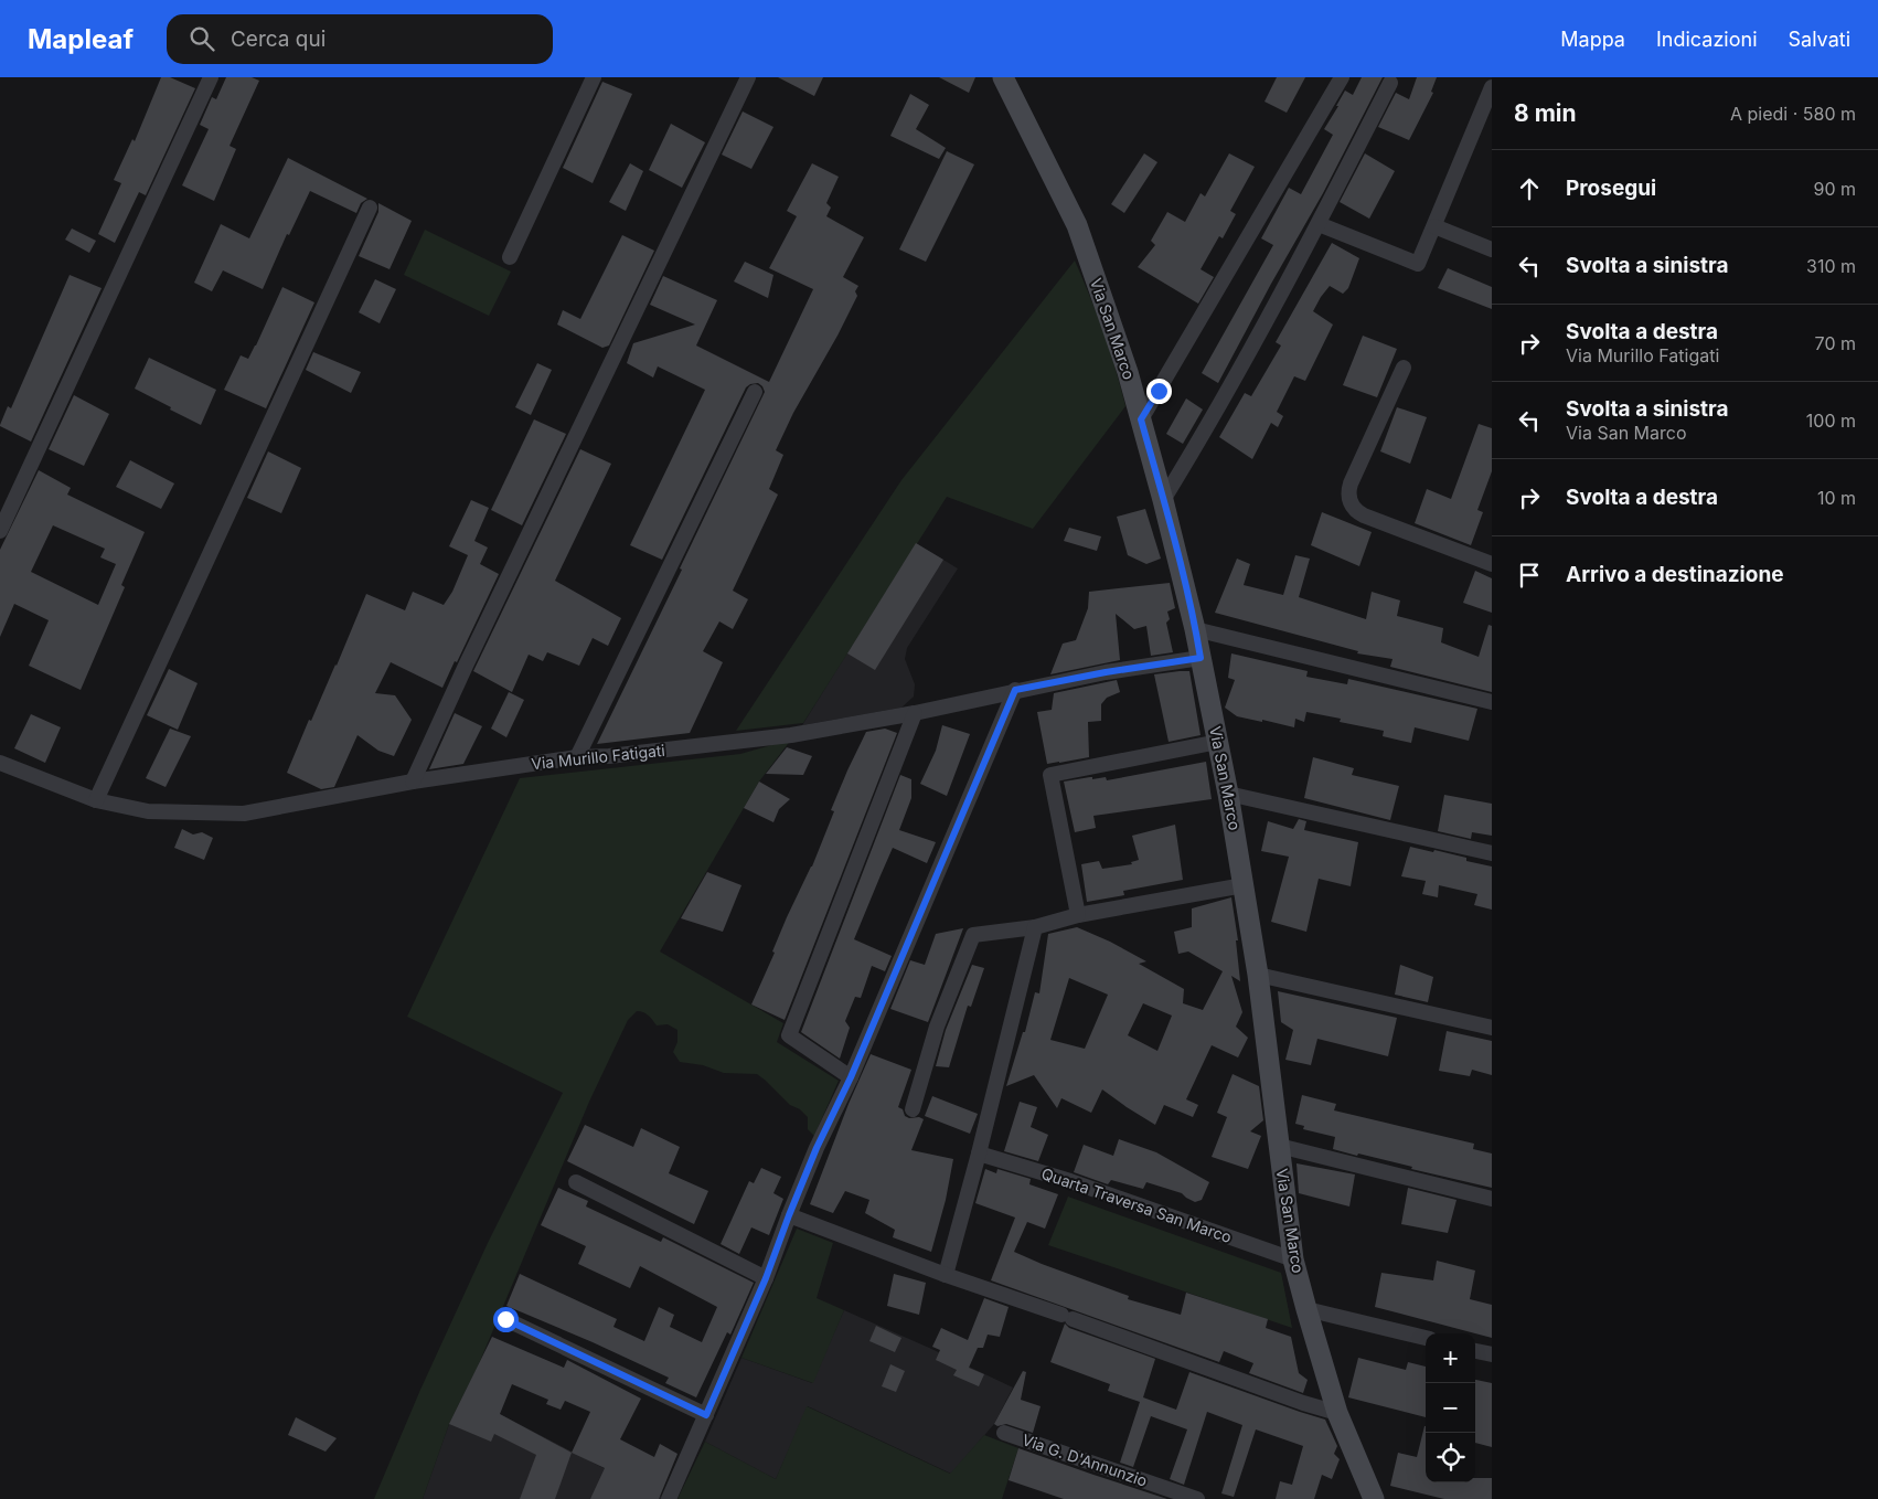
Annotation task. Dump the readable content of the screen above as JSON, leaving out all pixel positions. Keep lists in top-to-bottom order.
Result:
{
  "streets": {
    "main road": ["Via San Marco"],
    "street": ["Via Murillo Fatigati", "Quarta Traversa San Marco", "Via G. D'Annunzio"]
  },
  "crossings": [
    ["Via San Marco", "Via Murillo Fatigati"],
    ["Via San Marco", "Quarta Traversa San Marco"]
  ],
  "page": {
    "header": "Mapleaf",
    "search": "Cerca qui",
    "nav": ["Mappa", "Indicazioni", "Salvati"],
    "heading": ["8 min", "A piedi · 580 m"],
    "list": [
      ["Prosegui", "90 m"],
      ["Svolta a sinistra", "310 m"],
      ["Svolta a destra", "Via Murillo Fatigati", "70 m"],
      ["Svolta a sinistra", "Via San Marco", "100 m"],
      ["Svolta a destra", "10 m"],
      "Arrivo a destinazione"
    ],
    "map_buttons": ["+", "−"]
  }
}
